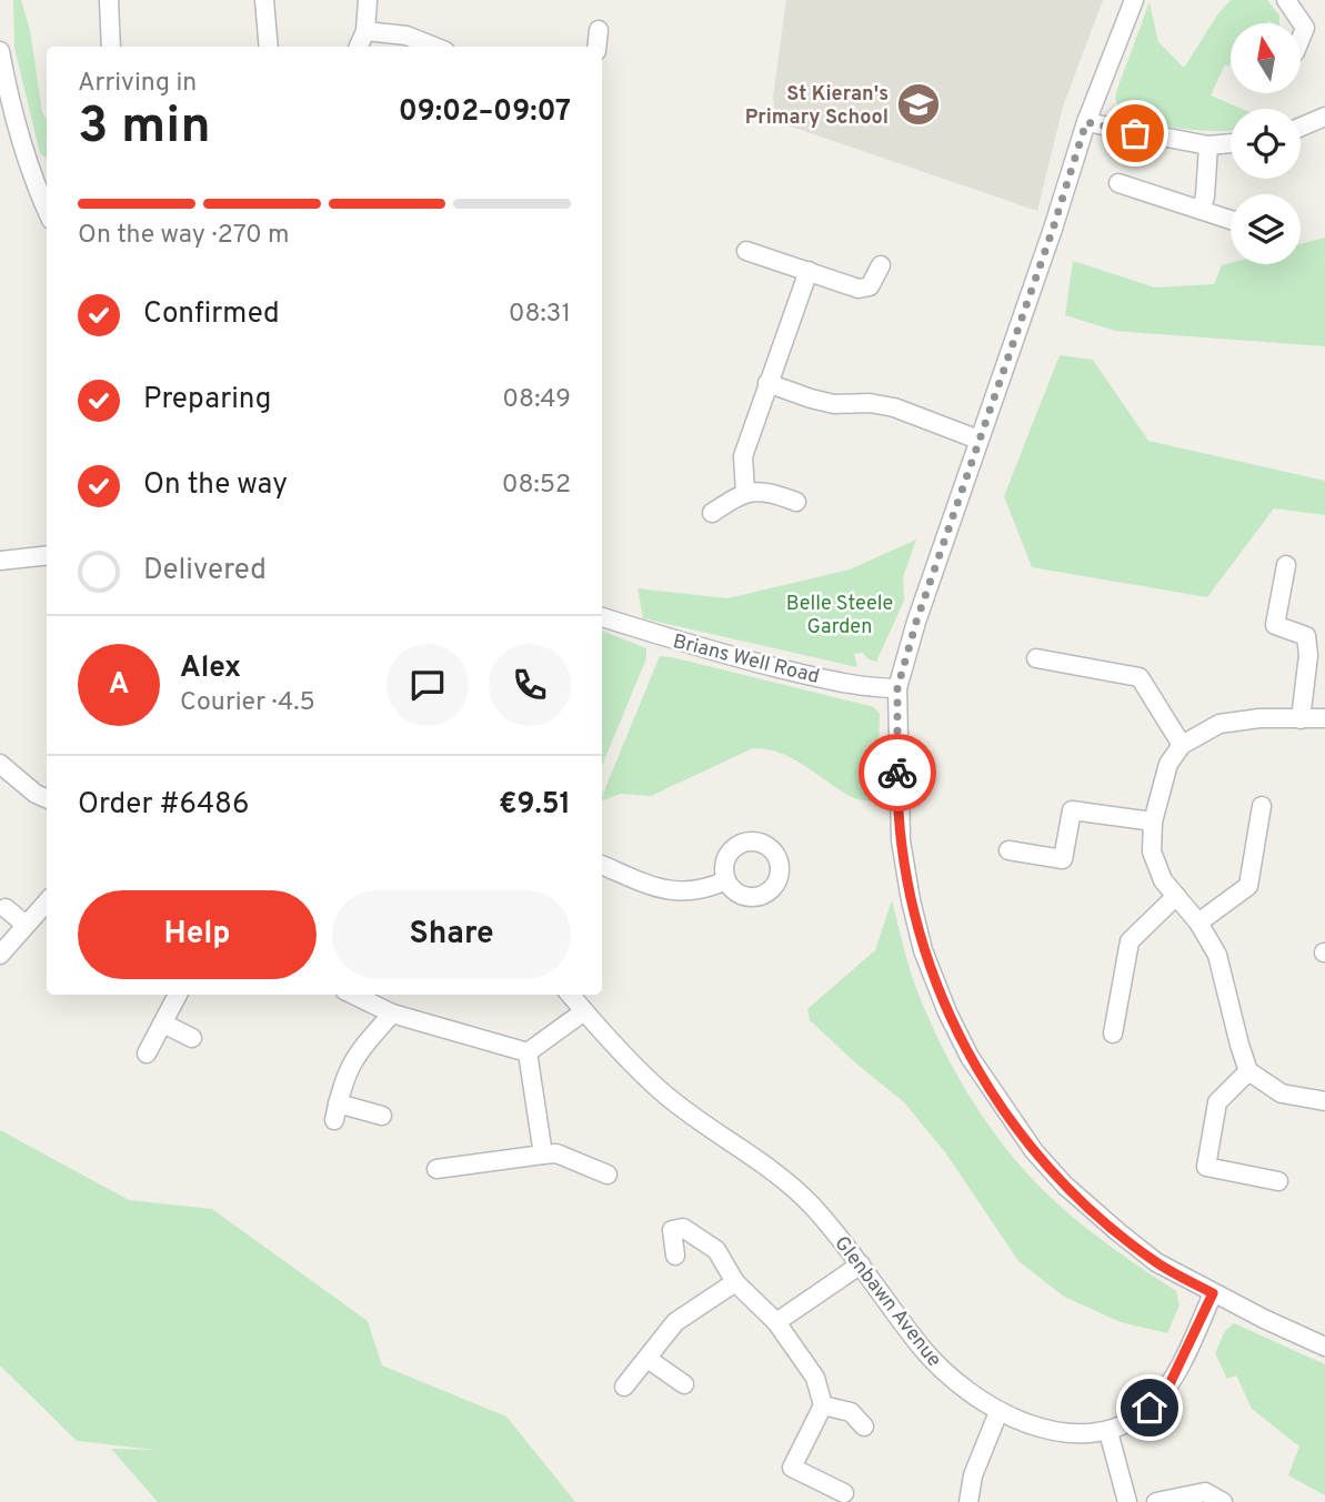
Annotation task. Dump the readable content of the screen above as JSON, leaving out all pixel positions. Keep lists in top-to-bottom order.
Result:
{
  "streets": {
    "street": ["Brians Well Road", "Glenbawn Avenue"]
  },
  "parks": ["Belle Steele Garden"],
  "places": {
    "school or university": ["St Kieran's Primary School"]
  },
  "north": "top",
  "page": {
    "heading": ["3 min", "Arriving in", "09:02–09:07"],
    "panel": [
      "Alex",
      "Courier · 4.5",
      "Order #6486",
      "€9.51"
    ],
    "bar": "On the way · 270 m",
    "list": [
      ["Confirmed", "08:31"],
      ["Preparing", "08:49"],
      ["On the way", "08:52"],
      "Delivered"
    ],
    "round": "A",
    "buttons": ["Help", "Share"]
  }
}
